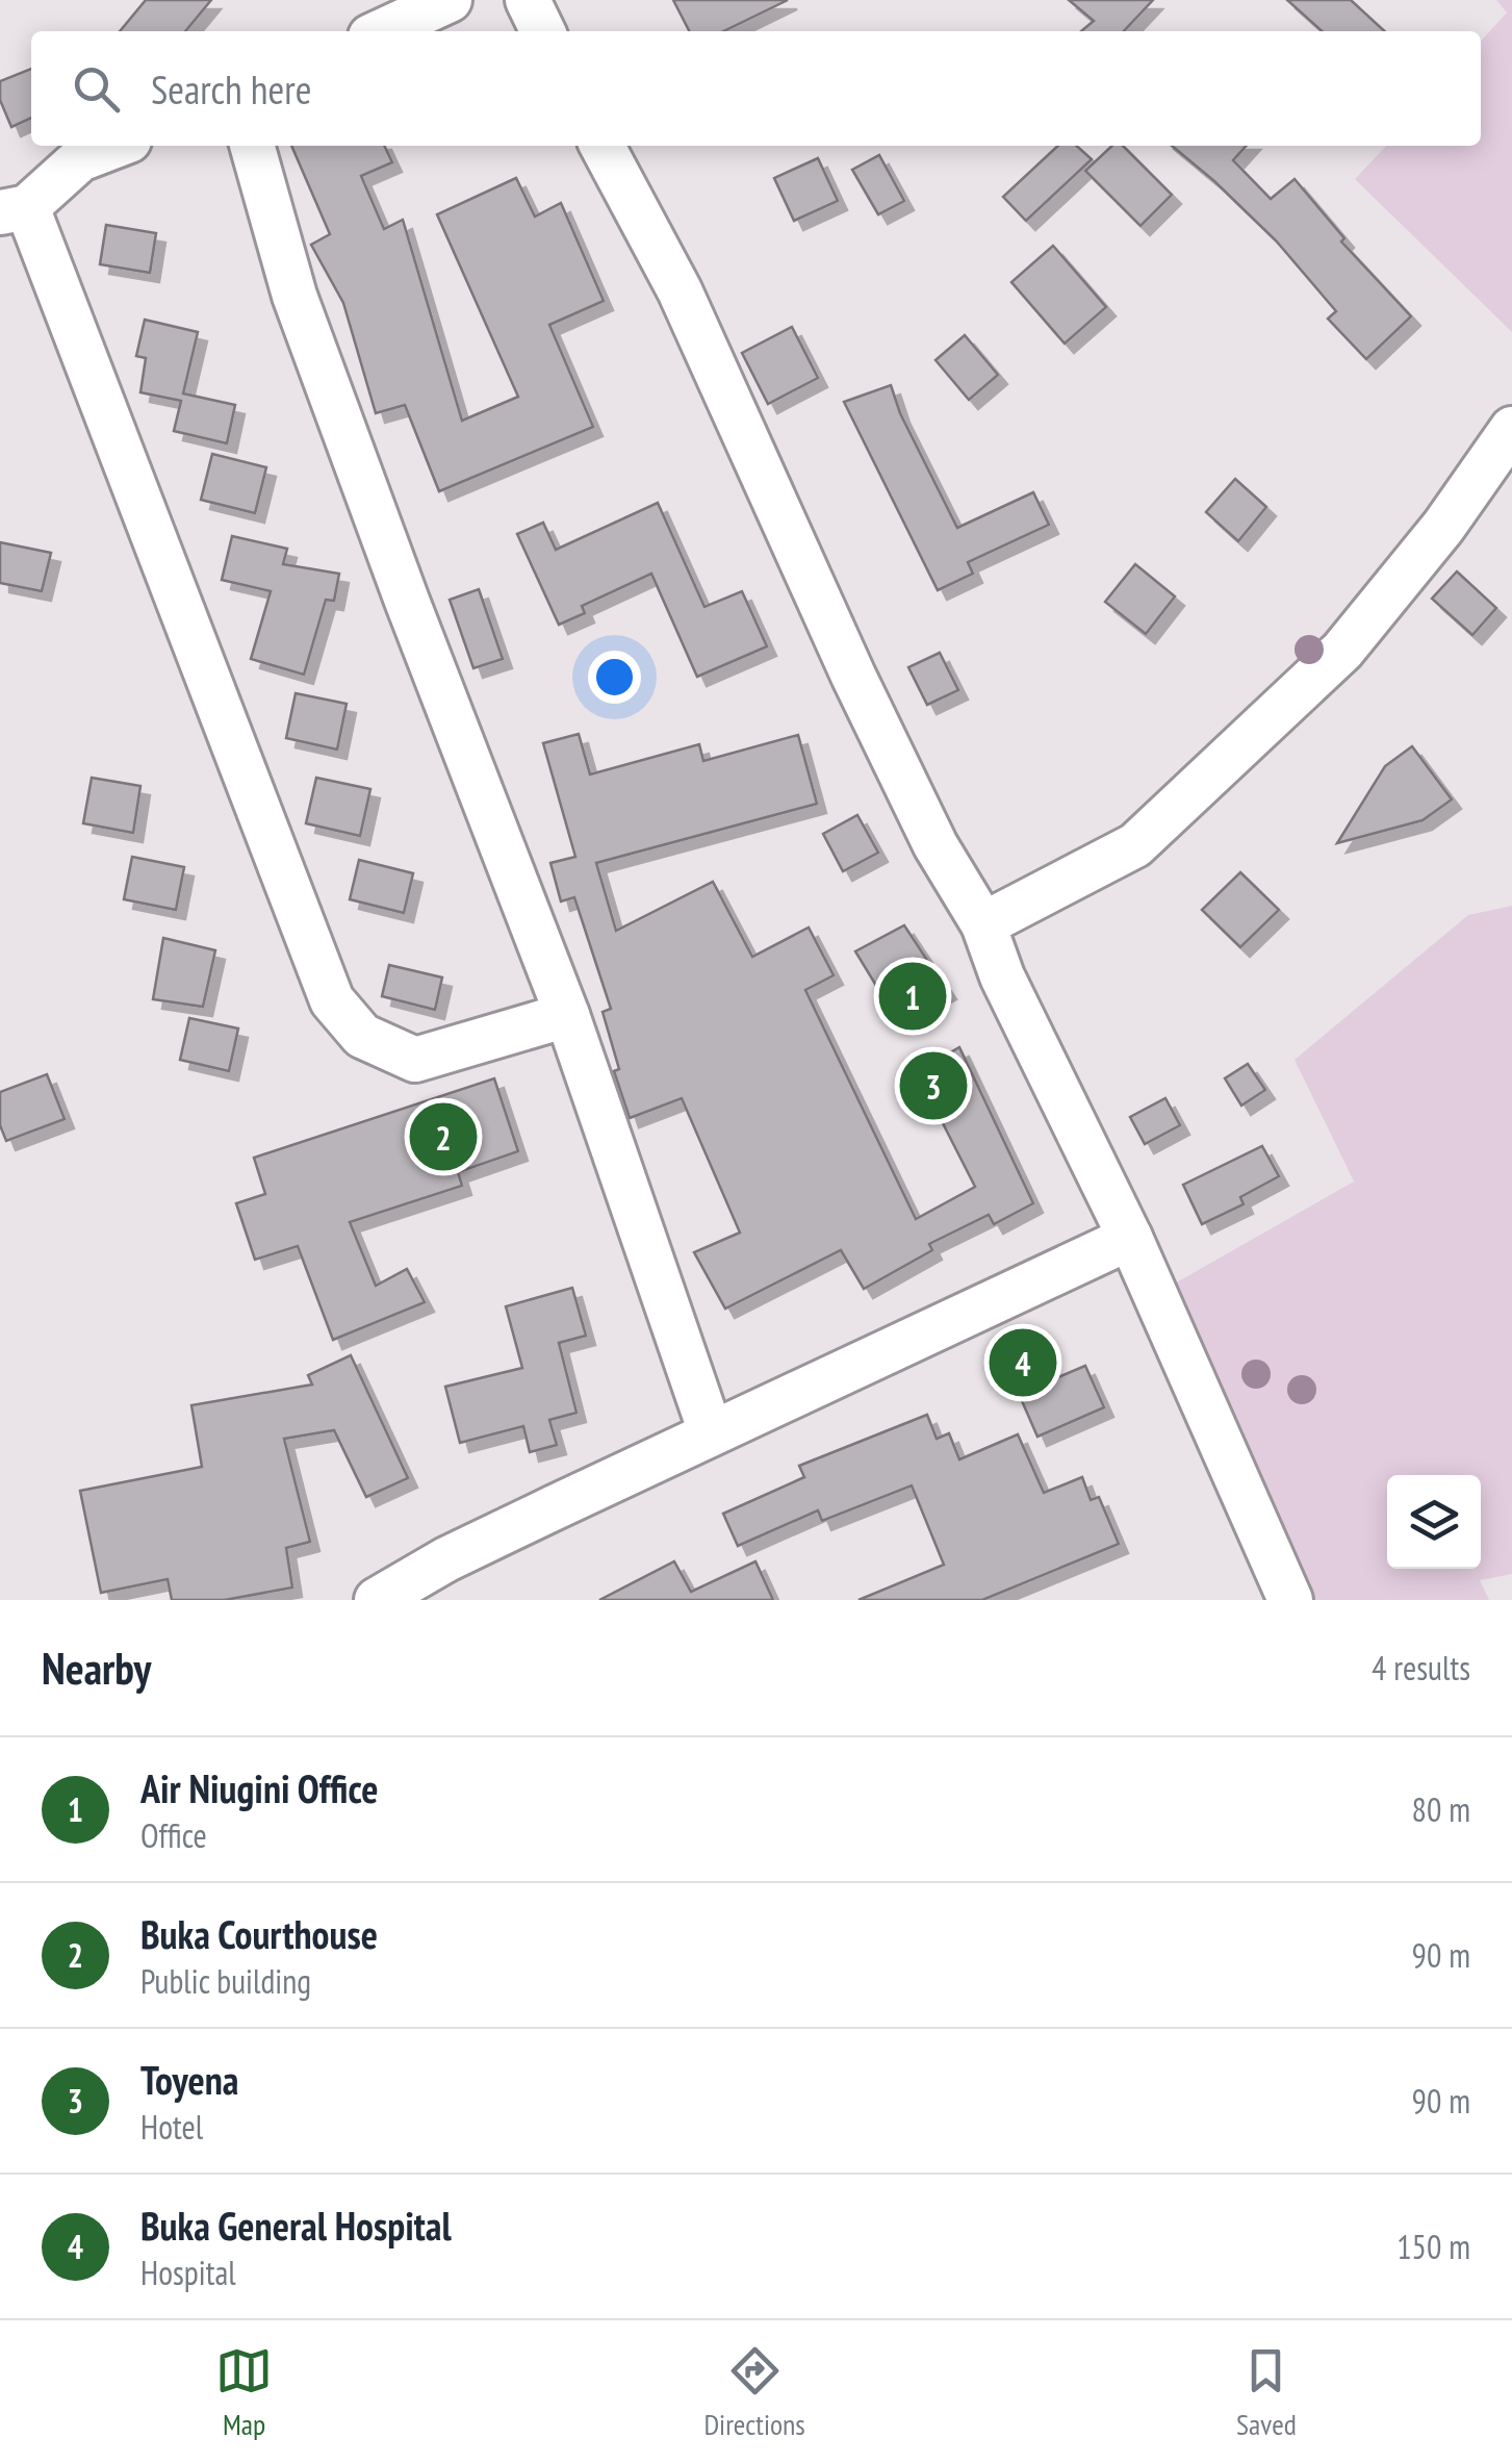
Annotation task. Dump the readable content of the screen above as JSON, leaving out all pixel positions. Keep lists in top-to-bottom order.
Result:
{
  "page": {
    "search": "Search here",
    "pins": [
      "1",
      "3",
      "2",
      "4"
    ],
    "heading": ["Nearby", "4 results"],
    "list": [
      {
        "mark": "1",
        "name": "Air Niugini Office",
        "note": "Office",
        "value": "80 m"
      },
      {
        "mark": "2",
        "name": "Buka Courthouse",
        "note": "Public building",
        "value": "90 m"
      },
      {
        "mark": "3",
        "name": "Toyena",
        "note": "Hotel",
        "value": "90 m"
      },
      {
        "mark": "4",
        "name": "Buka General Hospital",
        "note": "Hospital",
        "value": "150 m"
      }
    ],
    "nav": ["Map", "Directions", "Saved"]
  }
}
